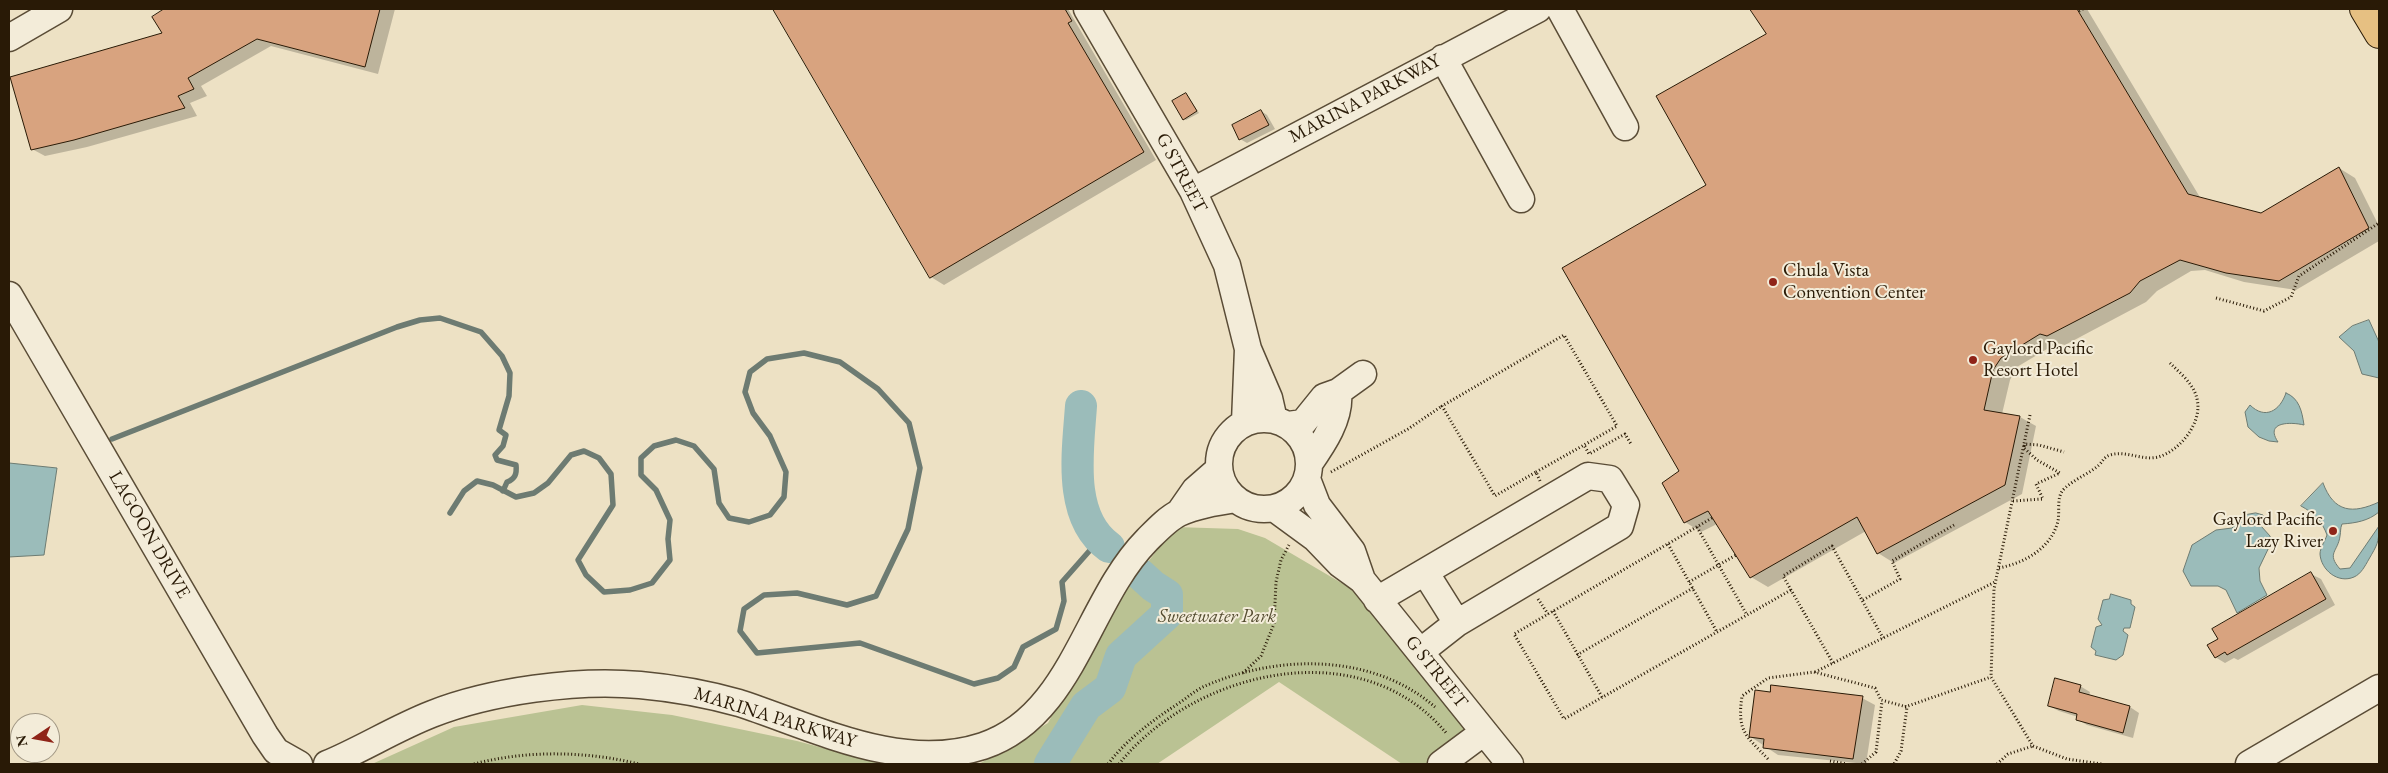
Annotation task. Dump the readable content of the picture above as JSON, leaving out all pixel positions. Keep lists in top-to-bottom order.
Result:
{
  "streets": {
    "street": ["MARINA PARKWAY", "G STREET", "LAGOON DRIVE"]
  },
  "crossings": [
    ["MARINA PARKWAY", "G STREET"]
  ],
  "parks": ["Sweetwater Park"],
  "places": ["Chula Vista Convention Center", "Gaylord Pacific Resort Hotel", "Gaylord Pacific Lazy River"],
  "north": "left"
}
